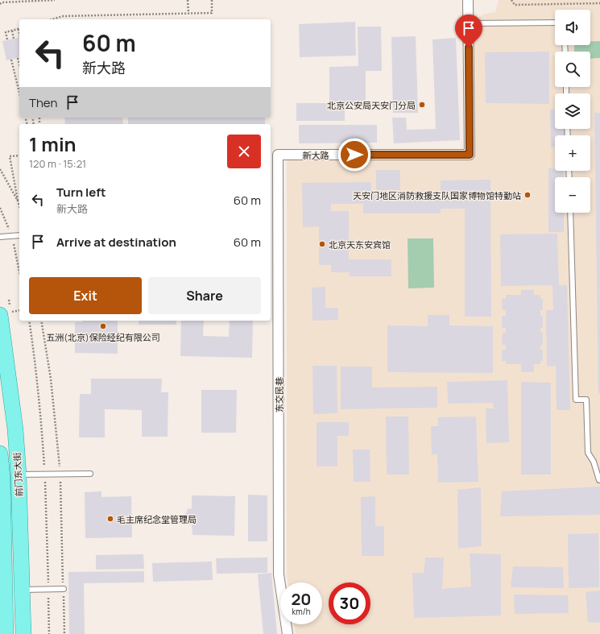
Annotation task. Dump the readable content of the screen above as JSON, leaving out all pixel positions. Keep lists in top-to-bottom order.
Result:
{
  "streets": {
    "main road": ["前门东大街"],
    "street": ["新大路", "东交民巷"]
  },
  "crossings": [
    ["新大路", "东交民巷"]
  ],
  "places": [
    "北京公安局天安门分局",
    "天安门地区消防救援支队国家博物馆特勤站",
    "北京天东安宾馆",
    "五洲(北京)保险经纪有限公司",
    "毛主席纪念堂管理局"
  ],
  "page": {
    "map_buttons": ["+", "−"],
    "turn": ["60 m", "新大路"],
    "then": "Then",
    "heading": ["1 min", "120 m · 15:21"],
    "list": [
      {
        "name": "Turn left",
        "note": "新大路",
        "value": "60 m"
      },
      {
        "name": "Arrive at destination",
        "value": "60 m"
      }
    ],
    "buttons": ["Exit", "Share"],
    "speed": "20 km/h",
    "limit": "30"
  }
}
